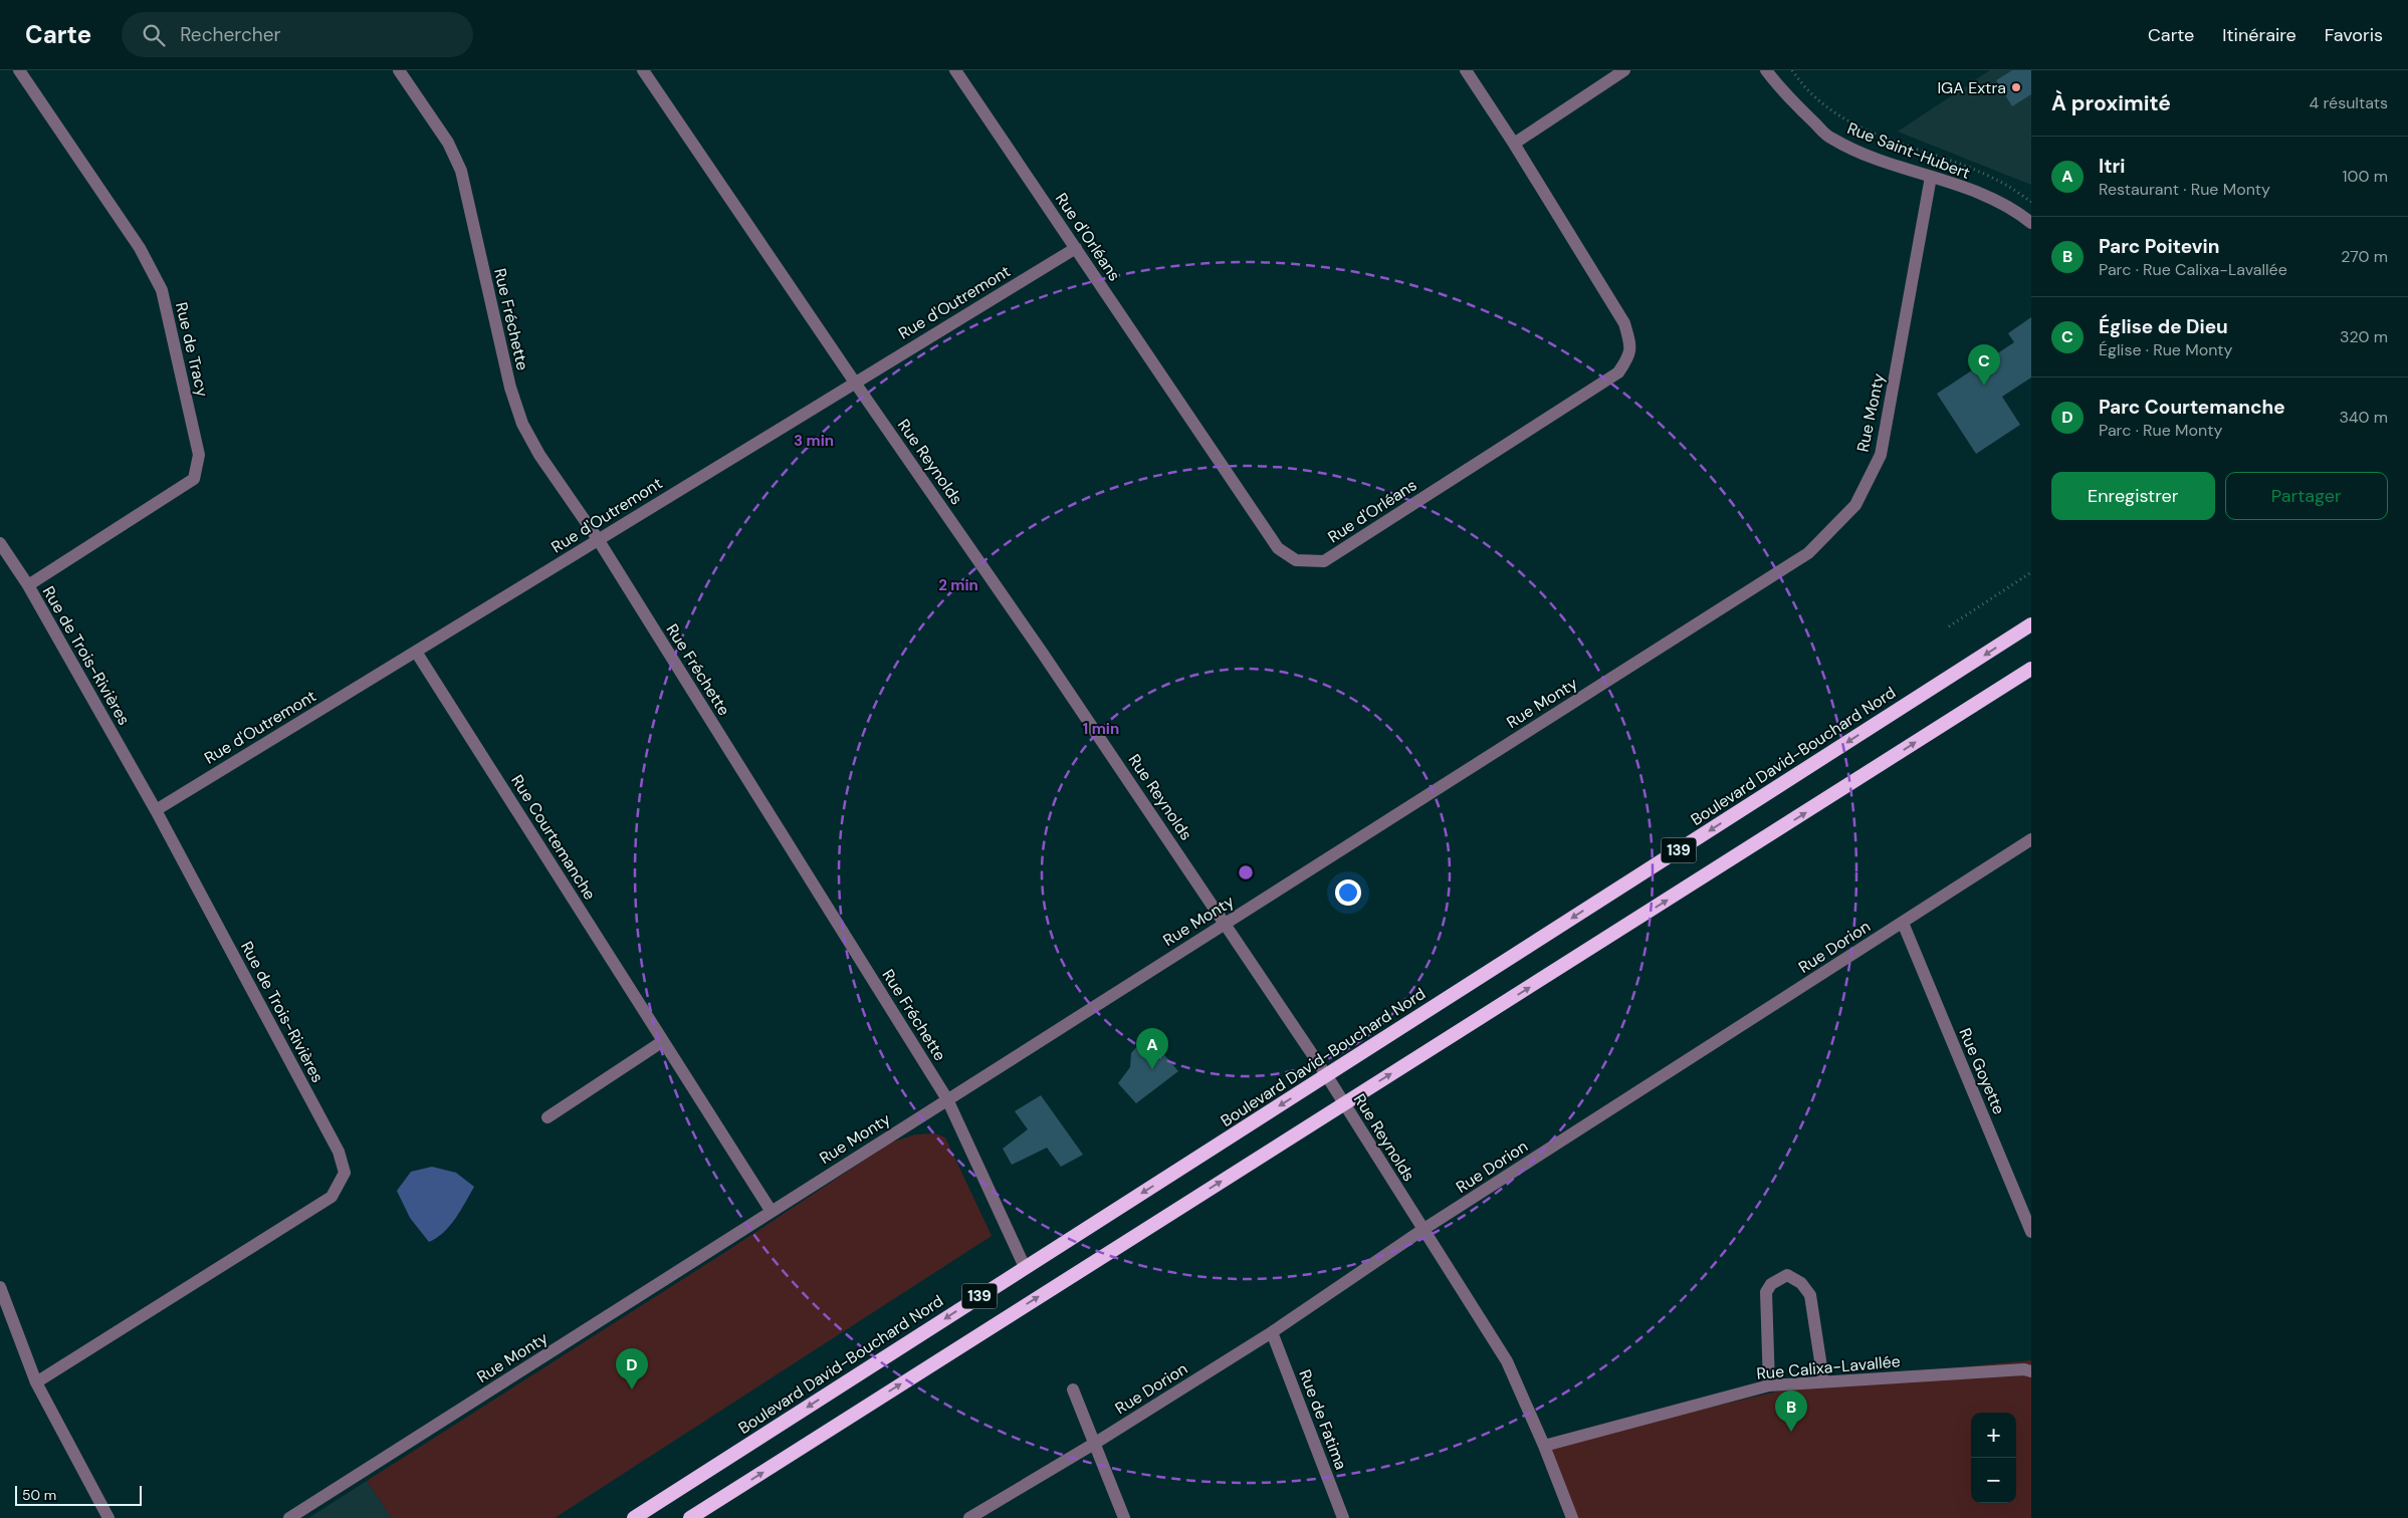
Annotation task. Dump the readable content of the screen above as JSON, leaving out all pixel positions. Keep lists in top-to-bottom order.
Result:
{
  "streets": {
    "highway": ["Boulevard David-Bouchard Nord", "139"],
    "street": [
      "Rue Saint-Hubert",
      "Rue d'Orléans",
      "Rue d'Outremont",
      "Rue Fréchette",
      "Rue de Tracy",
      "Rue Monty",
      "Rue Reynolds",
      "Rue de Trois-Rivières",
      "Rue Courtemanche",
      "Rue Dorion",
      "Rue Goyette",
      "Rue Calixa-Lavallée",
      "Rue de Fatima"
    ]
  },
  "crossings": [
    ["Rue Saint-Hubert", "Rue Monty"],
    ["Rue d'Orléans", "Rue d'Outremont"],
    ["Rue d'Outremont", "Rue Fréchette"],
    ["Rue d'Outremont", "Rue Reynolds"],
    ["Rue d'Outremont", "Rue de Trois-Rivières"],
    ["Rue d'Outremont", "Rue Courtemanche"],
    ["Rue Fréchette", "Rue Monty"],
    ["Rue Fréchette", "Boulevard David-Bouchard Nord"],
    ["Rue de Tracy", "Rue de Trois-Rivières"],
    ["Rue Monty", "Rue Reynolds"],
    ["Rue Monty", "Rue Courtemanche"],
    ["Rue Reynolds", "Boulevard David-Bouchard Nord"],
    ["Rue Reynolds", "139"],
    ["Rue Reynolds", "Rue Dorion"],
    ["Rue Reynolds", "Rue Calixa-Lavallée"],
    ["Rue Dorion", "Rue Goyette"],
    ["Rue Dorion", "Rue de Fatima"]
  ],
  "places": ["IGA Extra"],
  "scale_bar": "50 m",
  "page": {
    "header": "Carte",
    "search": "Rechercher",
    "nav": ["Carte", "Itinéraire", "Favoris"],
    "heading": ["À proximité", "4 résultats"],
    "list": [
      {
        "mark": "A",
        "name": "Itri",
        "note": "Restaurant · Rue Monty",
        "value": "100 m"
      },
      {
        "mark": "B",
        "name": "Parc Poitevin",
        "note": "Parc · Rue Calixa-Lavallée",
        "value": "270 m"
      },
      {
        "mark": "C",
        "name": "Église de Dieu",
        "note": "Église · Rue Monty",
        "value": "320 m"
      },
      {
        "mark": "D",
        "name": "Parc Courtemanche",
        "note": "Parc · Rue Monty",
        "value": "340 m"
      }
    ],
    "pins": [
      "C",
      "A",
      "D",
      "B"
    ],
    "buttons": ["Enregistrer", "Partager"],
    "map_buttons": ["+", "−"],
    "scale": "50 m"
  },
  "rings": ["3 min", "2 min", "1 min"]
}
